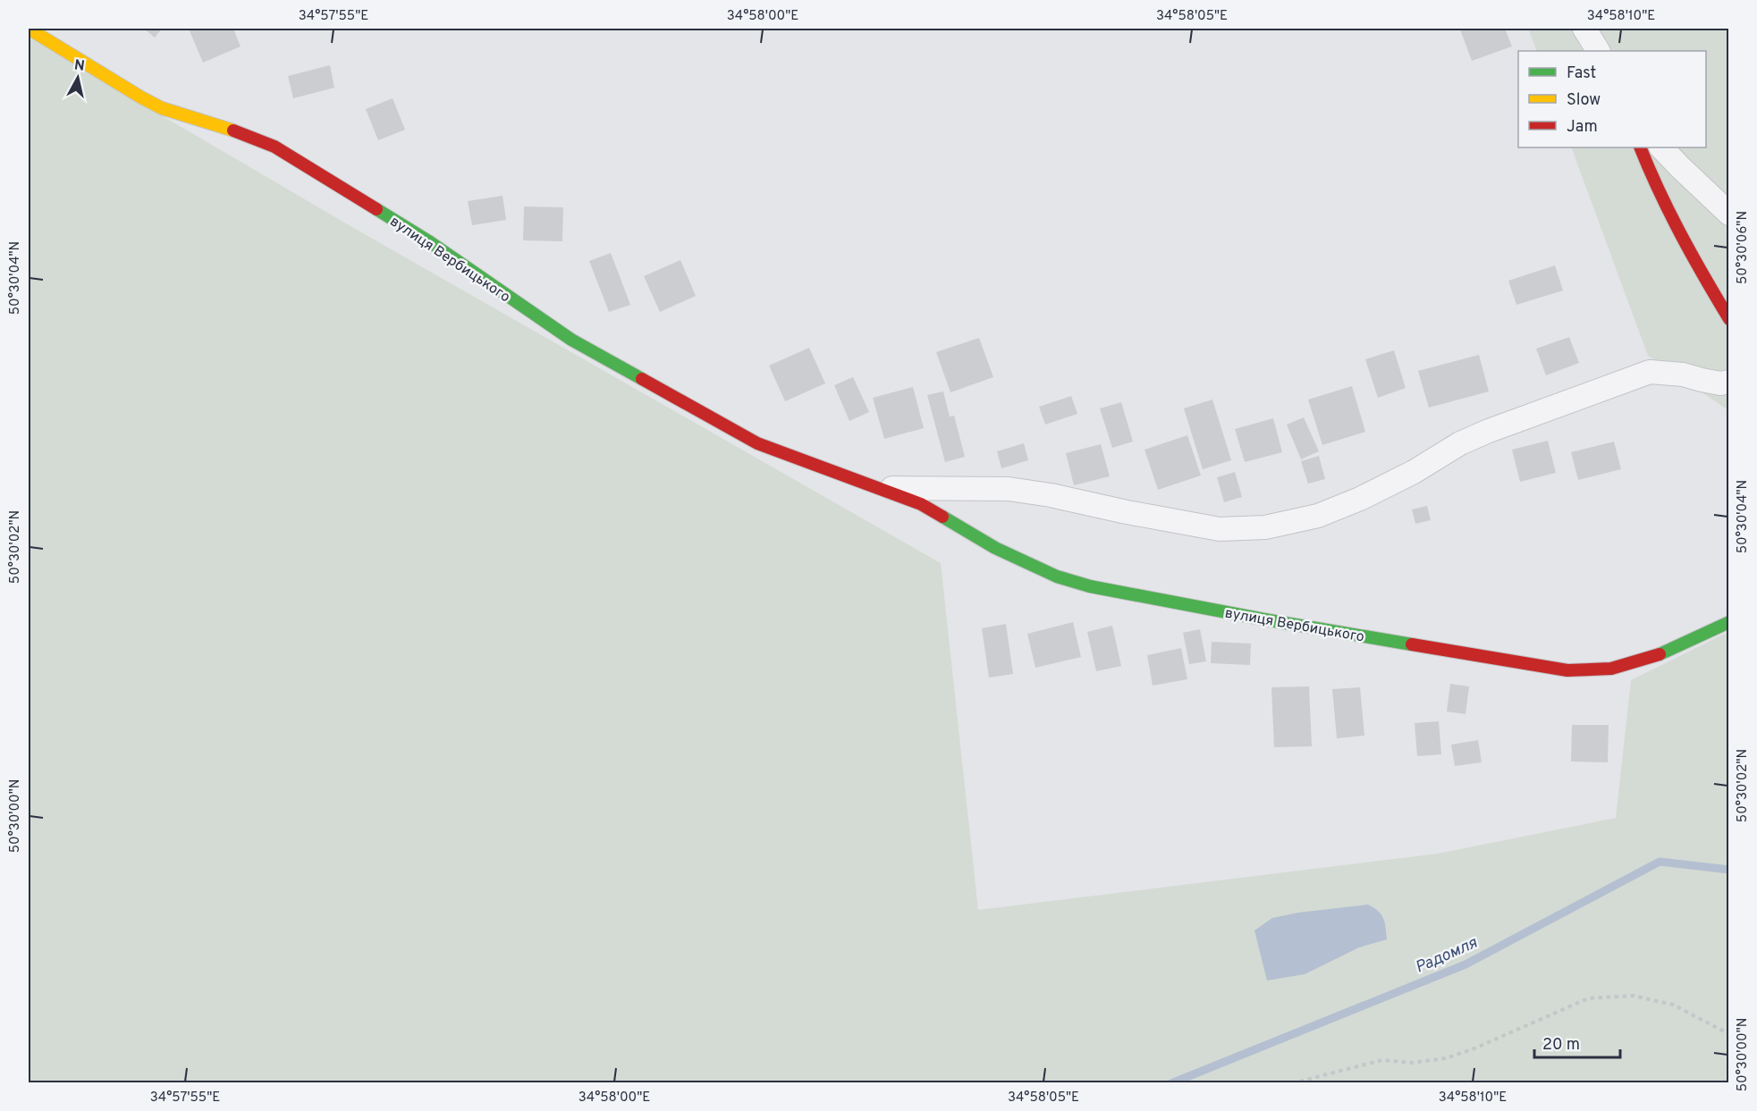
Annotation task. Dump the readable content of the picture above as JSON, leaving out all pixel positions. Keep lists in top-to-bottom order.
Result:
{
  "streets": {
    "street": ["вулиця Вербицького"]
  },
  "water": ["Радомля"],
  "legend": ["Fast", "Slow", "Jam"],
  "scale_bar": "20 m",
  "north": "top",
  "coordinates": [
    "34°57'55\"E",
    "34°58'00\"E",
    "34°58'05\"E",
    "34°58'10\"E",
    "50°30'06\"N",
    "50°30'04\"N",
    "50°30'02\"N",
    "50°30'00\"N"
  ]
}
